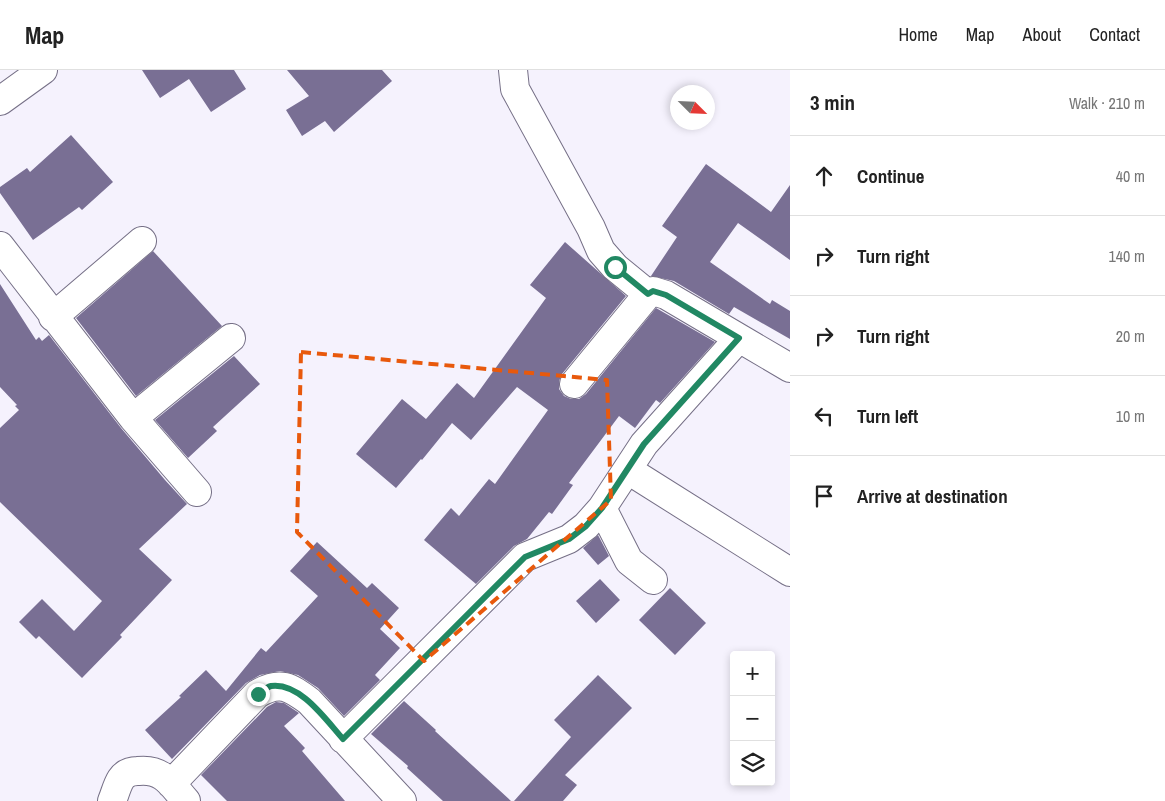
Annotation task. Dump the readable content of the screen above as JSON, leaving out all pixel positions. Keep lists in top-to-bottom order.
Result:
{
  "north": "bottom right",
  "page": {
    "header": "Map",
    "nav": [
      "Home",
      "Map",
      "About",
      "Contact"
    ],
    "heading": ["3 min", "Walk · 210 m"],
    "list": [
      ["Continue", "40 m"],
      ["Turn right", "140 m"],
      ["Turn right", "20 m"],
      ["Turn left", "10 m"],
      "Arrive at destination"
    ],
    "map_buttons": ["+", "−"]
  }
}
